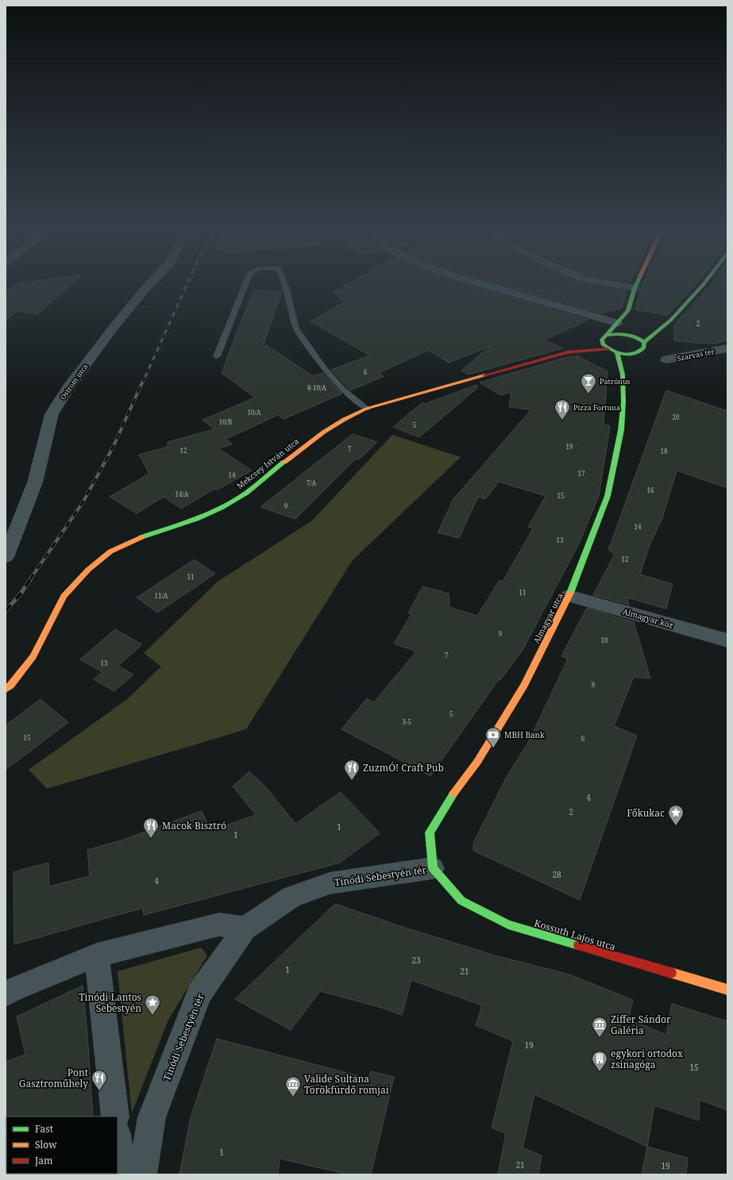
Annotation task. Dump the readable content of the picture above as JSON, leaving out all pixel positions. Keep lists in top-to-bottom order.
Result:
{
  "streets": {
    "street": [
      "Szarvas tér",
      "Ostrom utca",
      "Mekcsey István utca",
      "Almagyar utca",
      "Almagyar köz",
      "Tinódi Sebestyén tér",
      "Kossuth Lajos utca"
    ]
  },
  "crossings": [
    ["Almagyar utca", "Almagyar köz"],
    ["Almagyar utca", "Tinódi Sebestyén tér"],
    ["Almagyar utca", "Kossuth Lajos utca"],
    ["Tinódi Sebestyén tér", "Kossuth Lajos utca"]
  ],
  "places": {
    "bar": ["Patrónus"],
    "restaurant": [
      "Pizza Fortuna",
      "ZuzmÓ! Craft Pub",
      "Macok Bisztró",
      "Pont Gasztroműhely"
    ],
    "bank": ["MBH Bank"],
    "place": ["Főkukac", "Tinódi Lantos Sebestyén"],
    "museum": ["Ziffer Sándor Galéria", "Valide Sultana Törökfürdő romjai"],
    "building": ["egykori ortodox zsinagóga"]
  },
  "house_numbers": [
    "2",
    "6",
    "8-10/A",
    "10/A",
    "20",
    "10/B",
    "5",
    "19",
    "7",
    "12",
    "18",
    "17",
    "14",
    "7/A",
    "16",
    "14/A",
    "15",
    "9",
    "14",
    "13",
    "12",
    "11",
    "11",
    "11/A",
    "9",
    "10",
    "7",
    "13",
    "8",
    "5",
    "3-5",
    "15",
    "6",
    "4",
    "2",
    "1",
    "1",
    "28",
    "4",
    "23",
    "1",
    "21",
    "19",
    "15",
    "1",
    "21",
    "19"
  ],
  "legend": ["Fast", "Slow", "Jam"]
}
